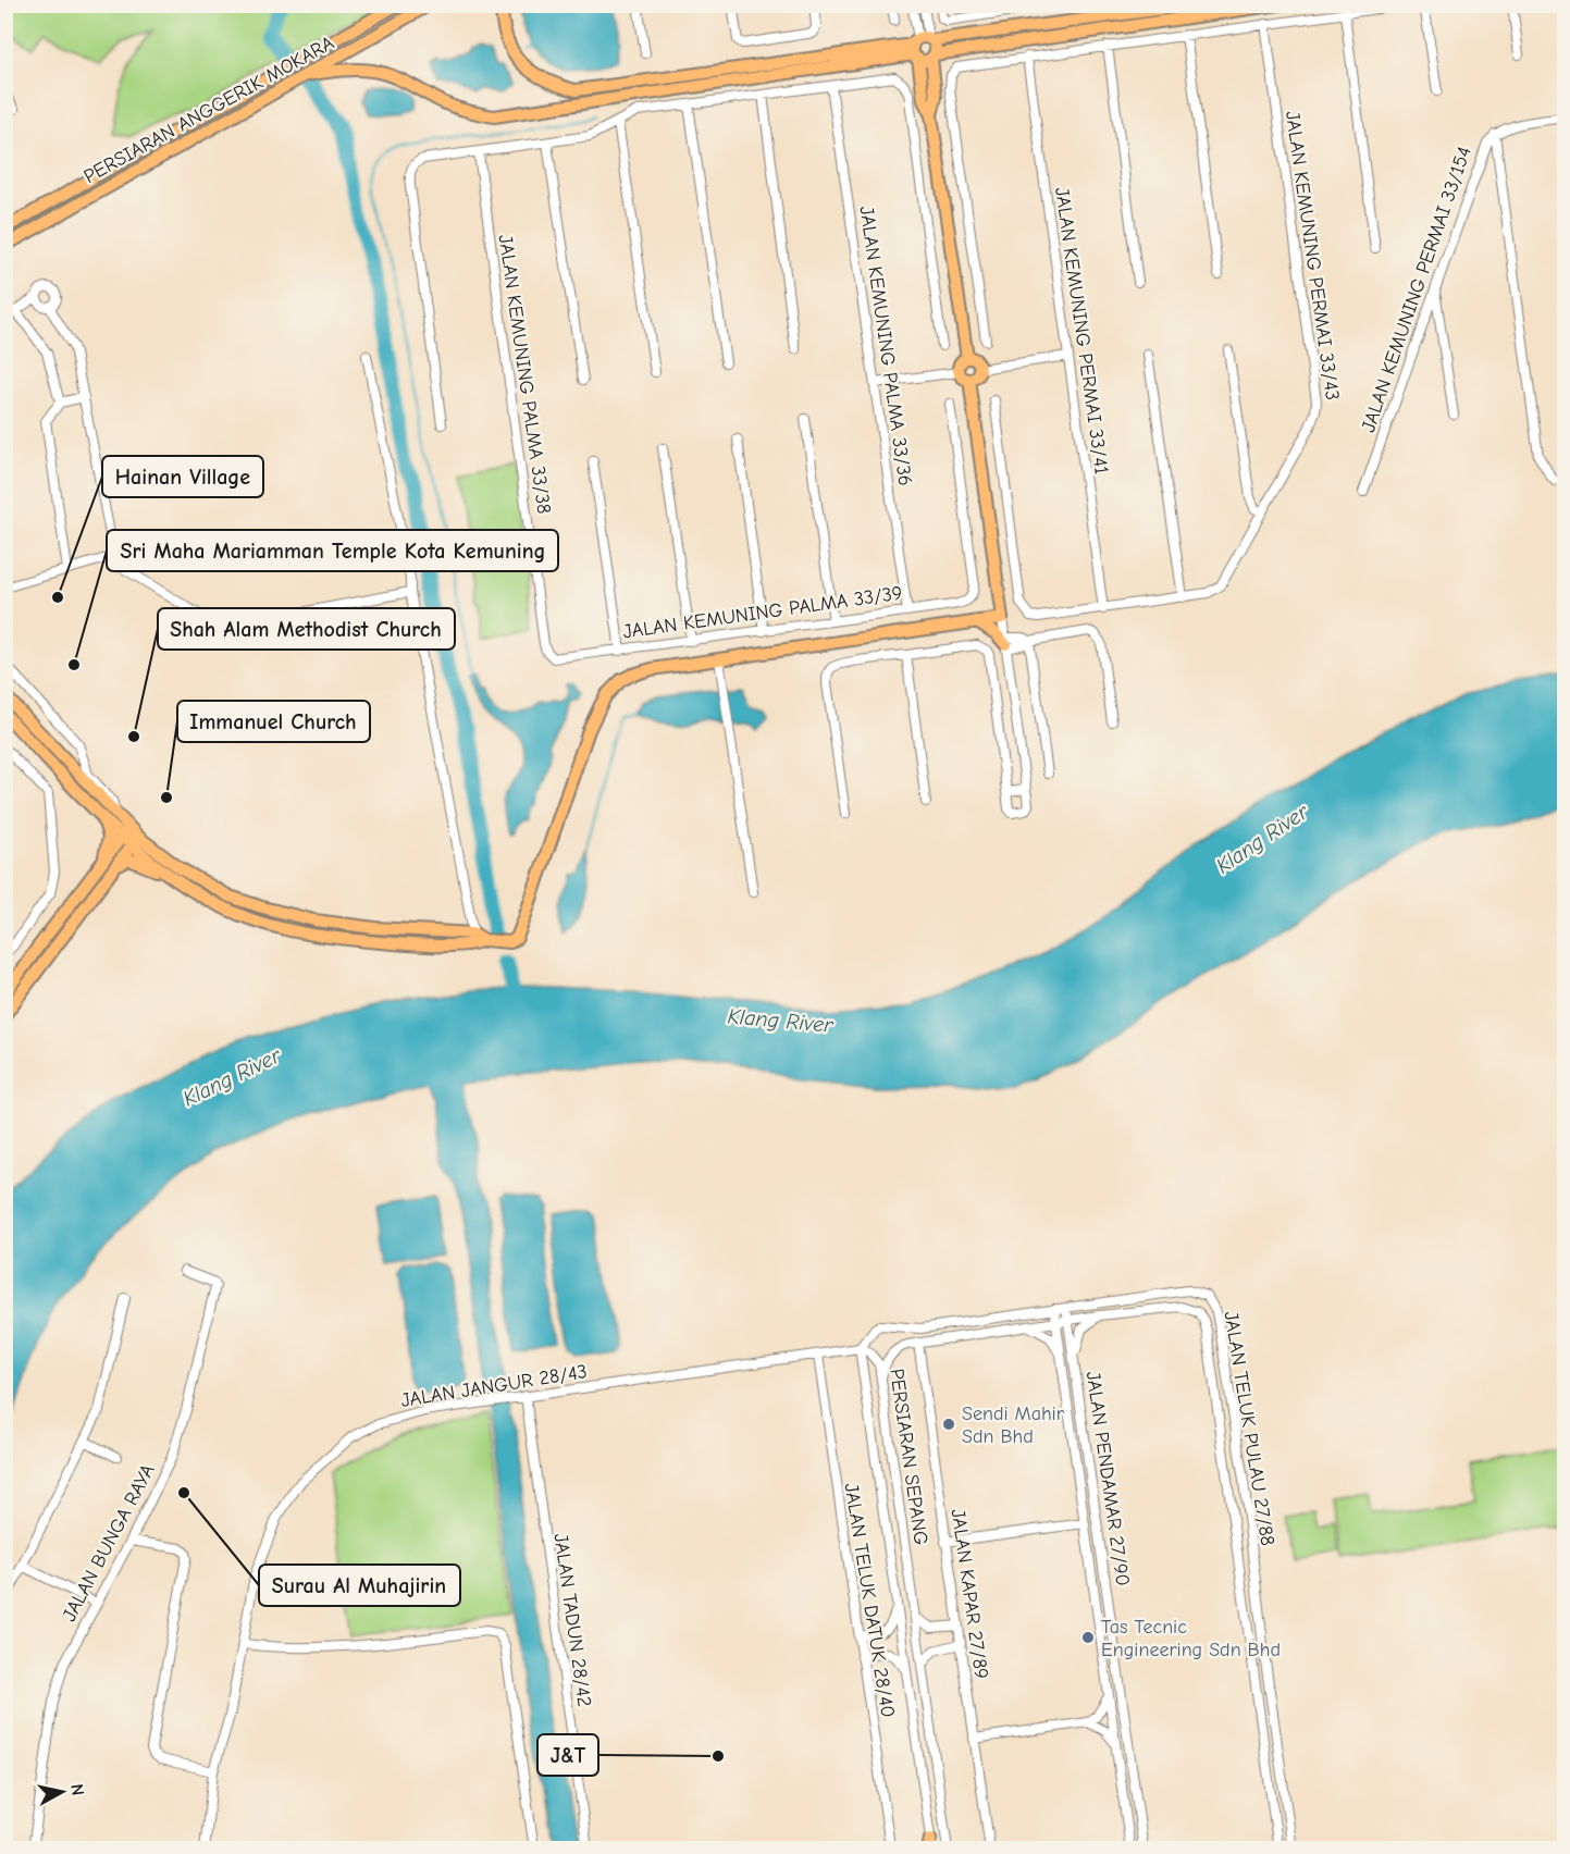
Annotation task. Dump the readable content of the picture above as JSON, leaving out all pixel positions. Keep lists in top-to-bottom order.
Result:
{
  "streets": {
    "main road": ["PERSIARAN ANGGERIK MOKARA", "JALAN KEMUNING PALMA 33/39"],
    "street": [
      "JALAN KEMUNING PERMAI 33/43",
      "JALAN KEMUNING PERMAI 33/154",
      "JALAN KEMUNING PERMAI 33/41",
      "JALAN KEMUNING PALMA 33/36",
      "JALAN KEMUNING PALMA 33/38",
      "JALAN JANGUR 28/43",
      "JALAN TELUK PULAU 27/88",
      "PERSIARAN SEPANG",
      "JALAN PENDAMAR 27/90",
      "JALAN BUNGA RAYA",
      "JALAN KAPAR 27/89",
      "JALAN TELUK DATUK 28/40",
      "JALAN TADUN 28/42"
    ]
  },
  "crossings": [
    ["JALAN KEMUNING PERMAI 33/43", "JALAN KEMUNING PERMAI 33/41"],
    ["JALAN KEMUNING PALMA 33/36", "JALAN KEMUNING PALMA 33/39"],
    ["JALAN KEMUNING PALMA 33/38", "JALAN KEMUNING PALMA 33/39"],
    ["JALAN JANGUR 28/43", "JALAN TELUK PULAU 27/88"],
    ["JALAN JANGUR 28/43", "PERSIARAN SEPANG"],
    ["JALAN JANGUR 28/43", "JALAN TELUK DATUK 28/40"],
    ["JALAN JANGUR 28/43", "JALAN TADUN 28/42"],
    ["JALAN TELUK PULAU 27/88", "PERSIARAN SEPANG"],
    ["JALAN TELUK PULAU 27/88", "JALAN PENDAMAR 27/90"],
    ["JALAN TELUK PULAU 27/88", "JALAN KAPAR 27/89"]
  ],
  "water": ["Klang River"],
  "places": [
    "Hainan Village",
    "Sri Maha Mariamman Temple Kota Kemuning",
    "Shah Alam Methodist Church",
    "Immanuel Church",
    "Sendi Mahir Sdn Bhd",
    "Surau Al Muhajirin",
    "Tas Tecnic Engineering Sdn Bhd",
    "J&T"
  ],
  "north": "right"
}
